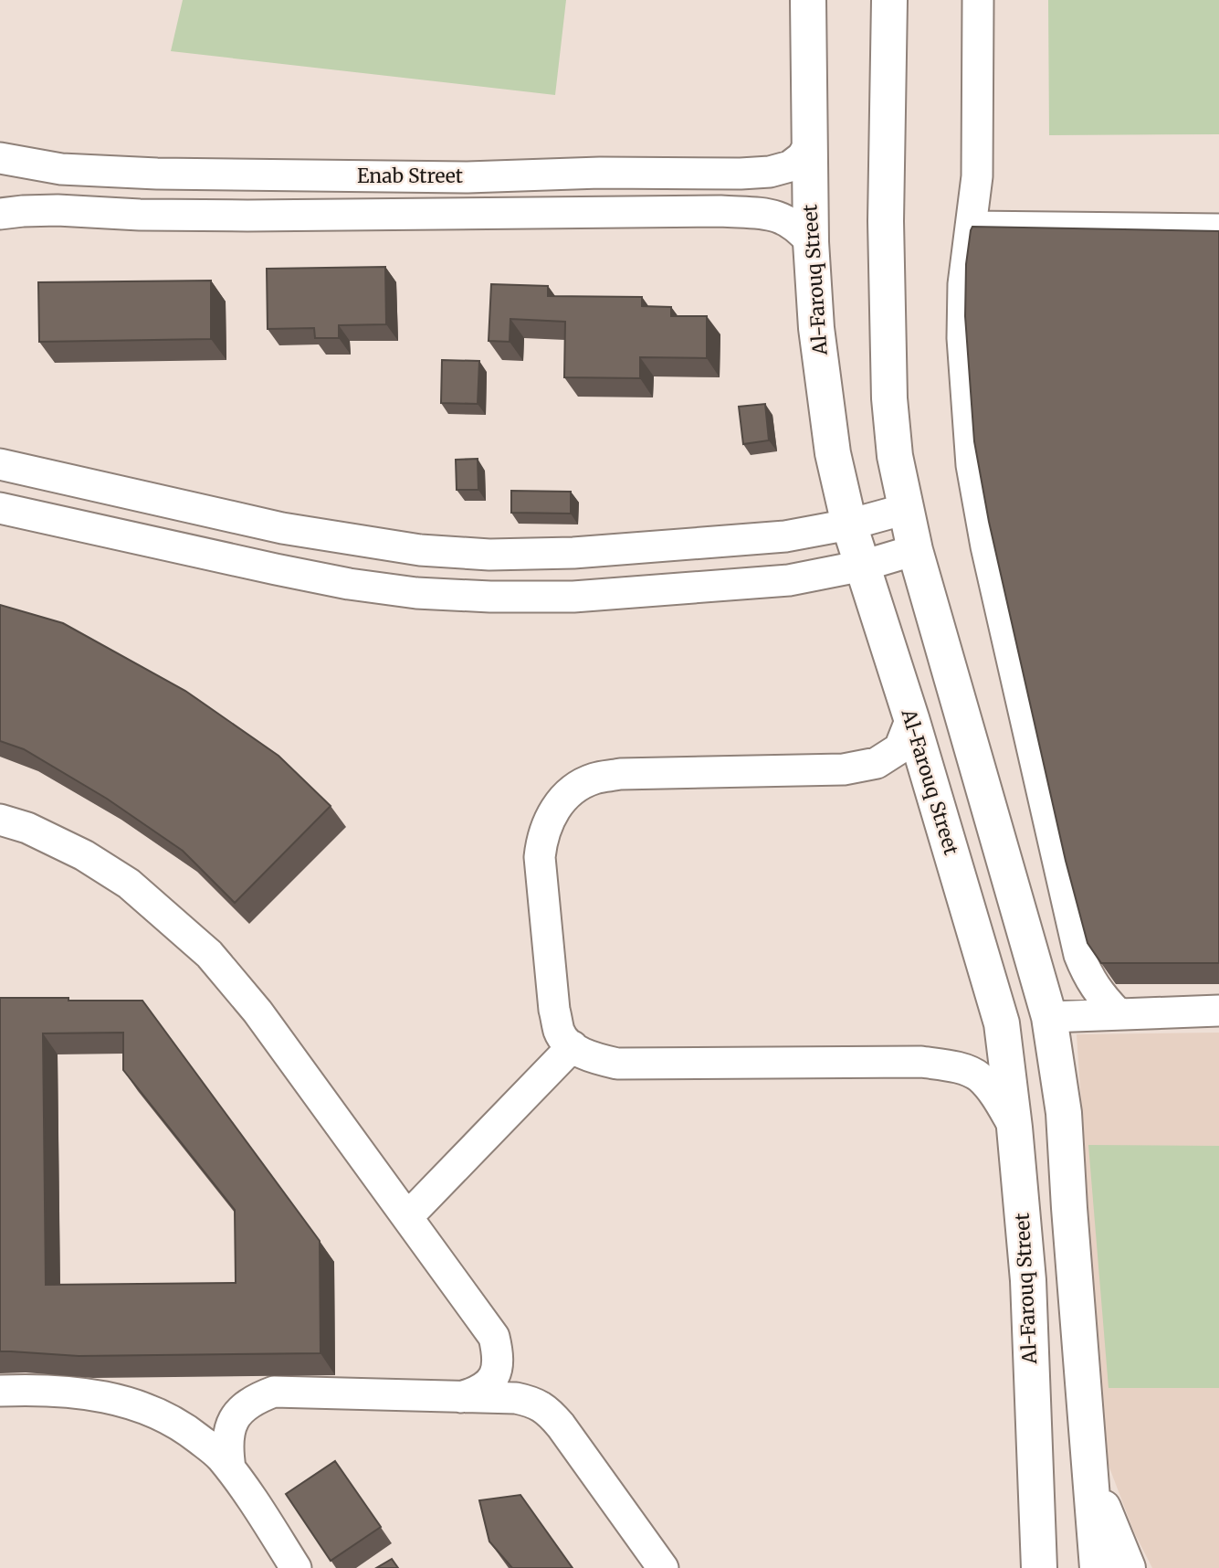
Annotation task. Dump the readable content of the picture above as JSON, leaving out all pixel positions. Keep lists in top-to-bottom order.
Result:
{
  "streets": {
    "main road": ["Al-Farouq Street"],
    "street": ["Enab Street"]
  },
  "crossings": [
    ["Enab Street", "Al-Farouq Street"]
  ]
}
